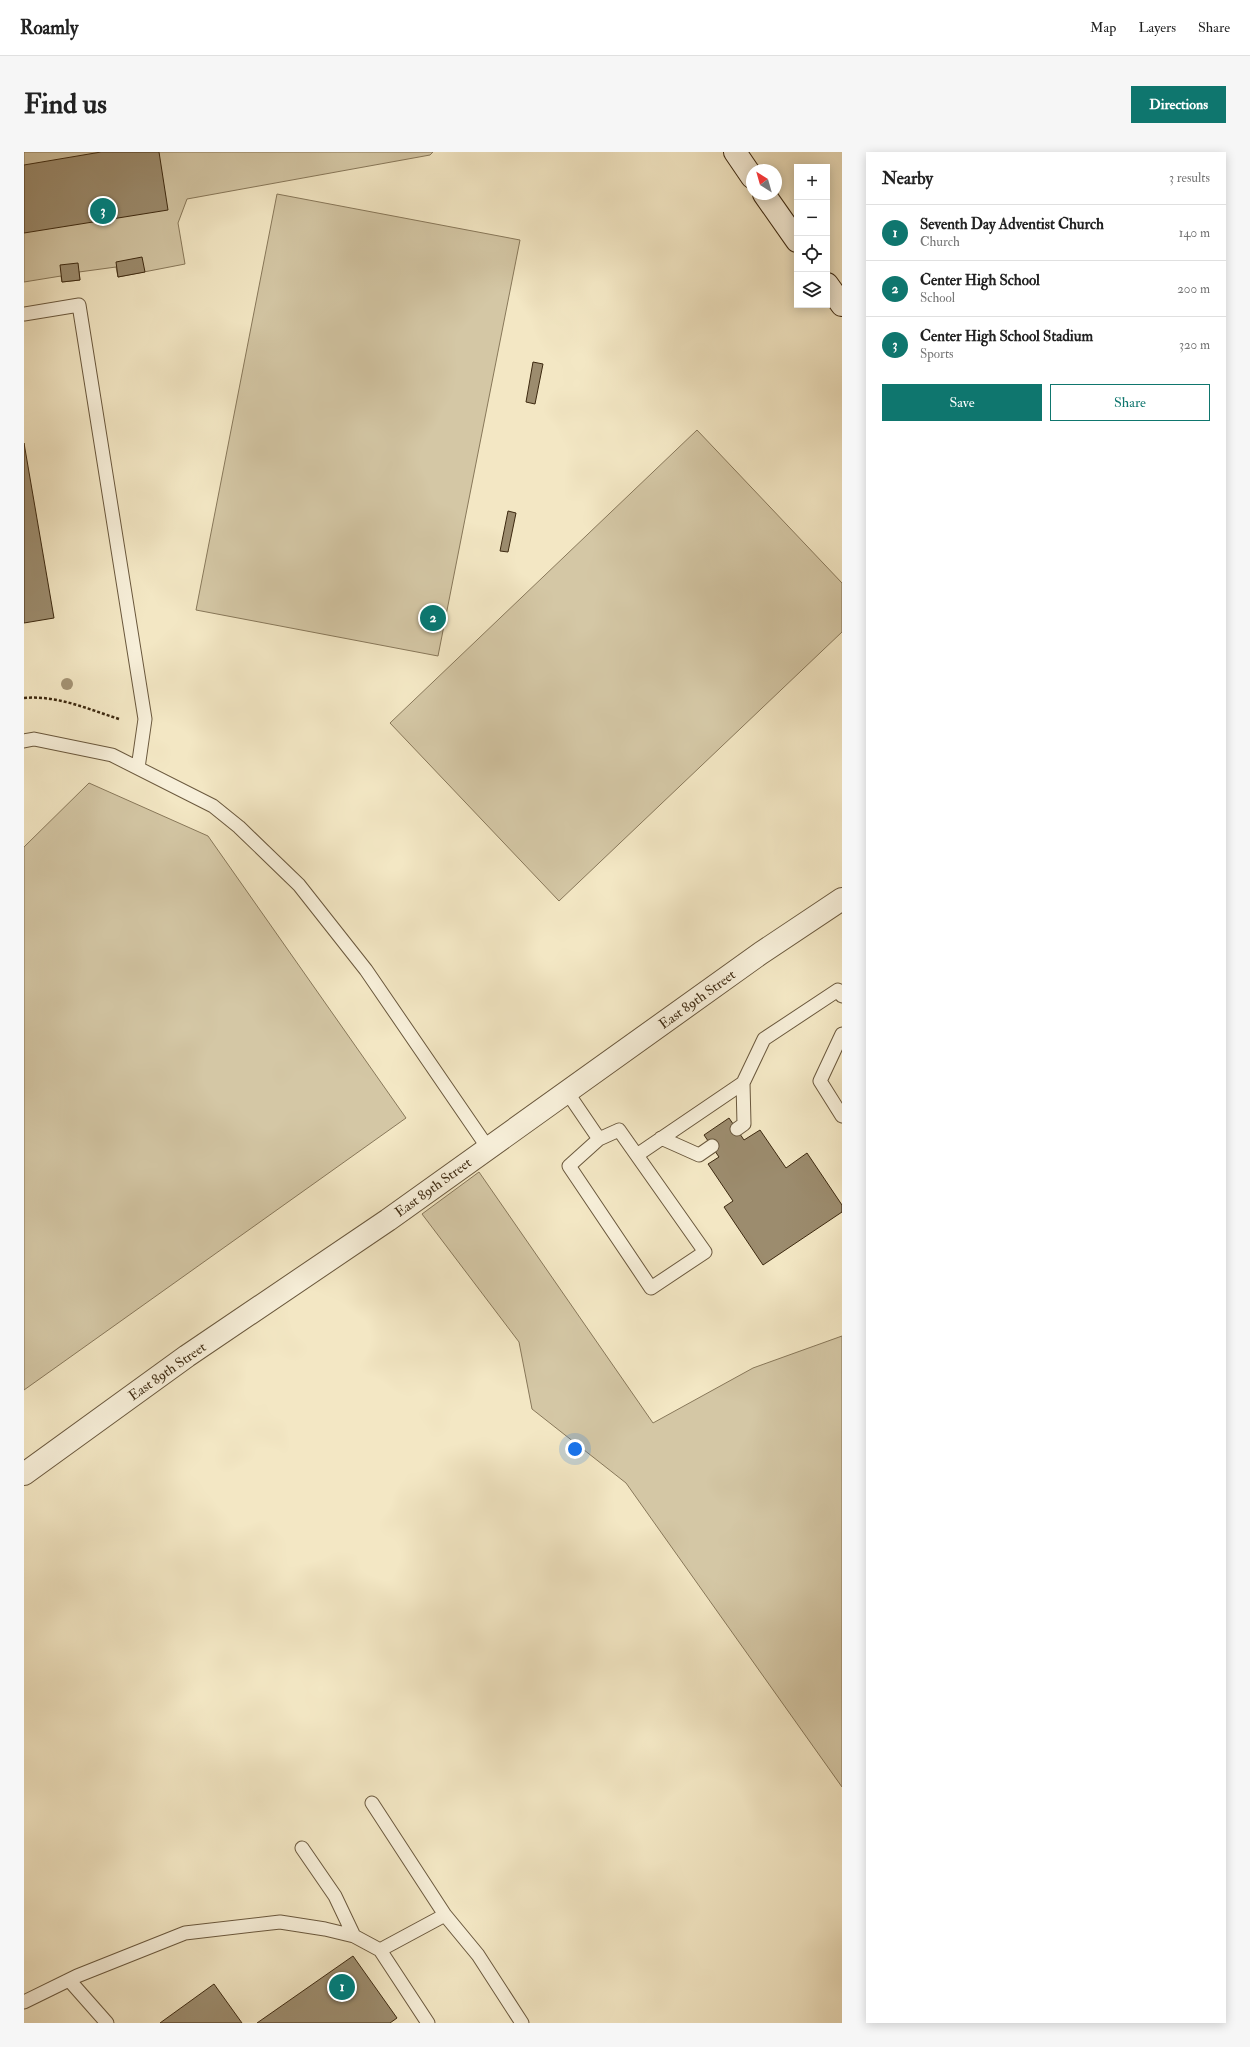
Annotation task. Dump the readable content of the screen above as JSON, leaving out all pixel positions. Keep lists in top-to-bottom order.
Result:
{
  "streets": {
    "street": ["East 89th Street"]
  },
  "north": "top left",
  "page": {
    "header": "Roamly",
    "nav": ["Map", "Layers", "Share"],
    "buttons": [
      "Directions",
      ["Save", "Share"]
    ],
    "title": "Find us",
    "heading": ["Nearby", "3 results"],
    "map_buttons": ["+", "−"],
    "pins": ["3", "2", "1"],
    "list": [
      {
        "mark": "1",
        "name": "Seventh Day Adventist Church",
        "note": "Church",
        "value": "140 m"
      },
      {
        "mark": "2",
        "name": "Center High School",
        "note": "School",
        "value": "200 m"
      },
      {
        "mark": "3",
        "name": "Center High School Stadium",
        "note": "Sports",
        "value": "320 m"
      }
    ]
  }
}
